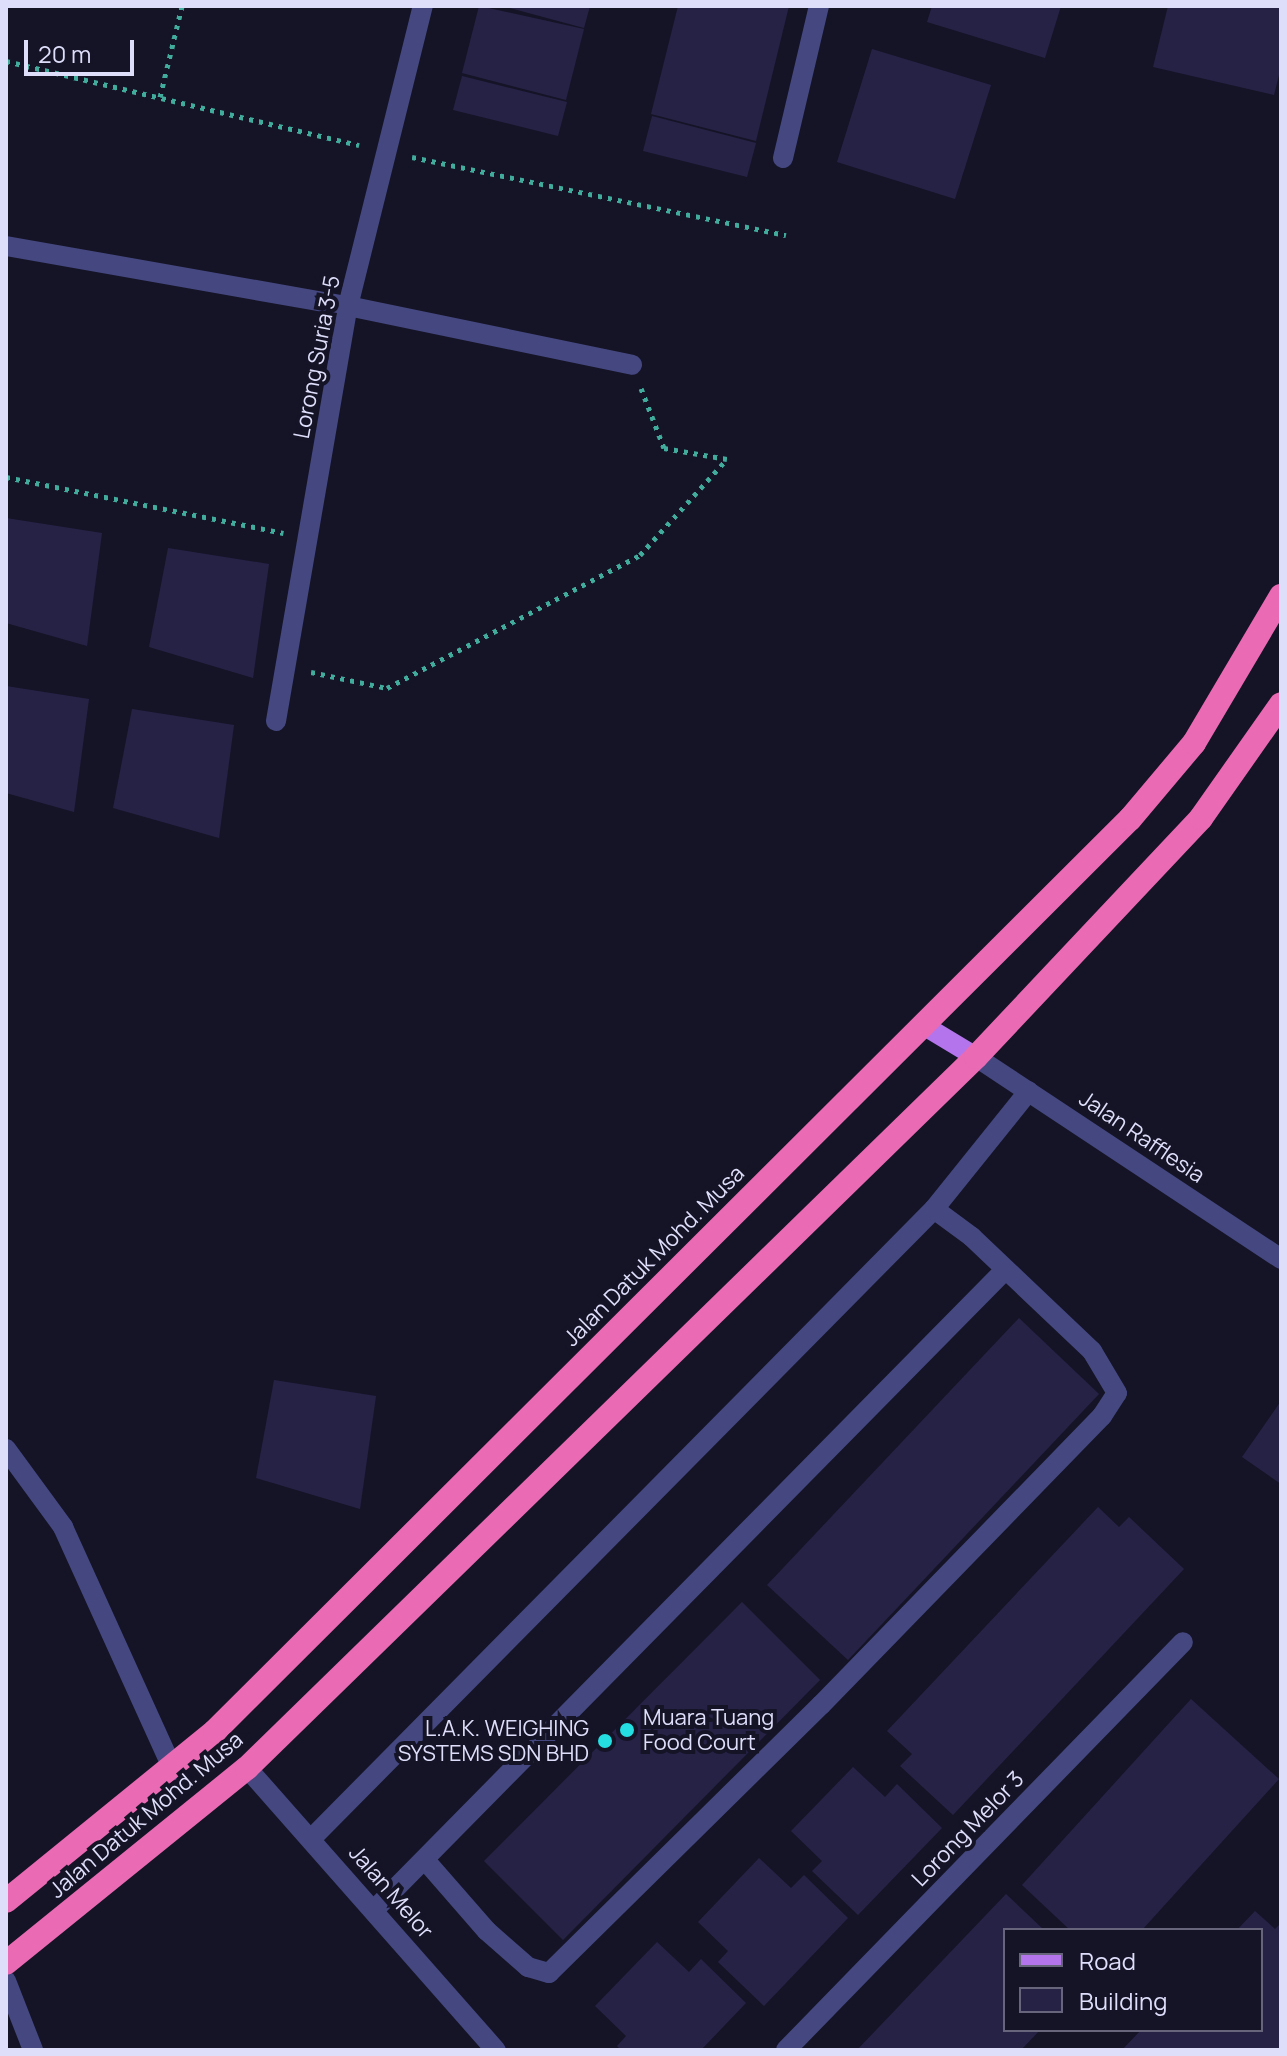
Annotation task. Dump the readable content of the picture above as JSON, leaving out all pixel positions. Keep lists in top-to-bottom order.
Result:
{
  "streets": {
    "highway": ["Jalan Datuk Mohd. Musa"],
    "street": [
      "Lorong Suria 3-5",
      "Jalan Rafflesia",
      "Lorong Melor 3",
      "Jalan Melor"
    ]
  },
  "crossings": [
    ["Jalan Rafflesia", "Jalan Datuk Mohd. Musa"],
    ["Jalan Datuk Mohd. Musa", "Jalan Melor"]
  ],
  "places": ["Muara Tuang Food Court", "L.A.K. WEIGHING SYSTEMS SDN BHD"],
  "legend": ["Road", "Building"],
  "scale_bar": "20 m"
}
